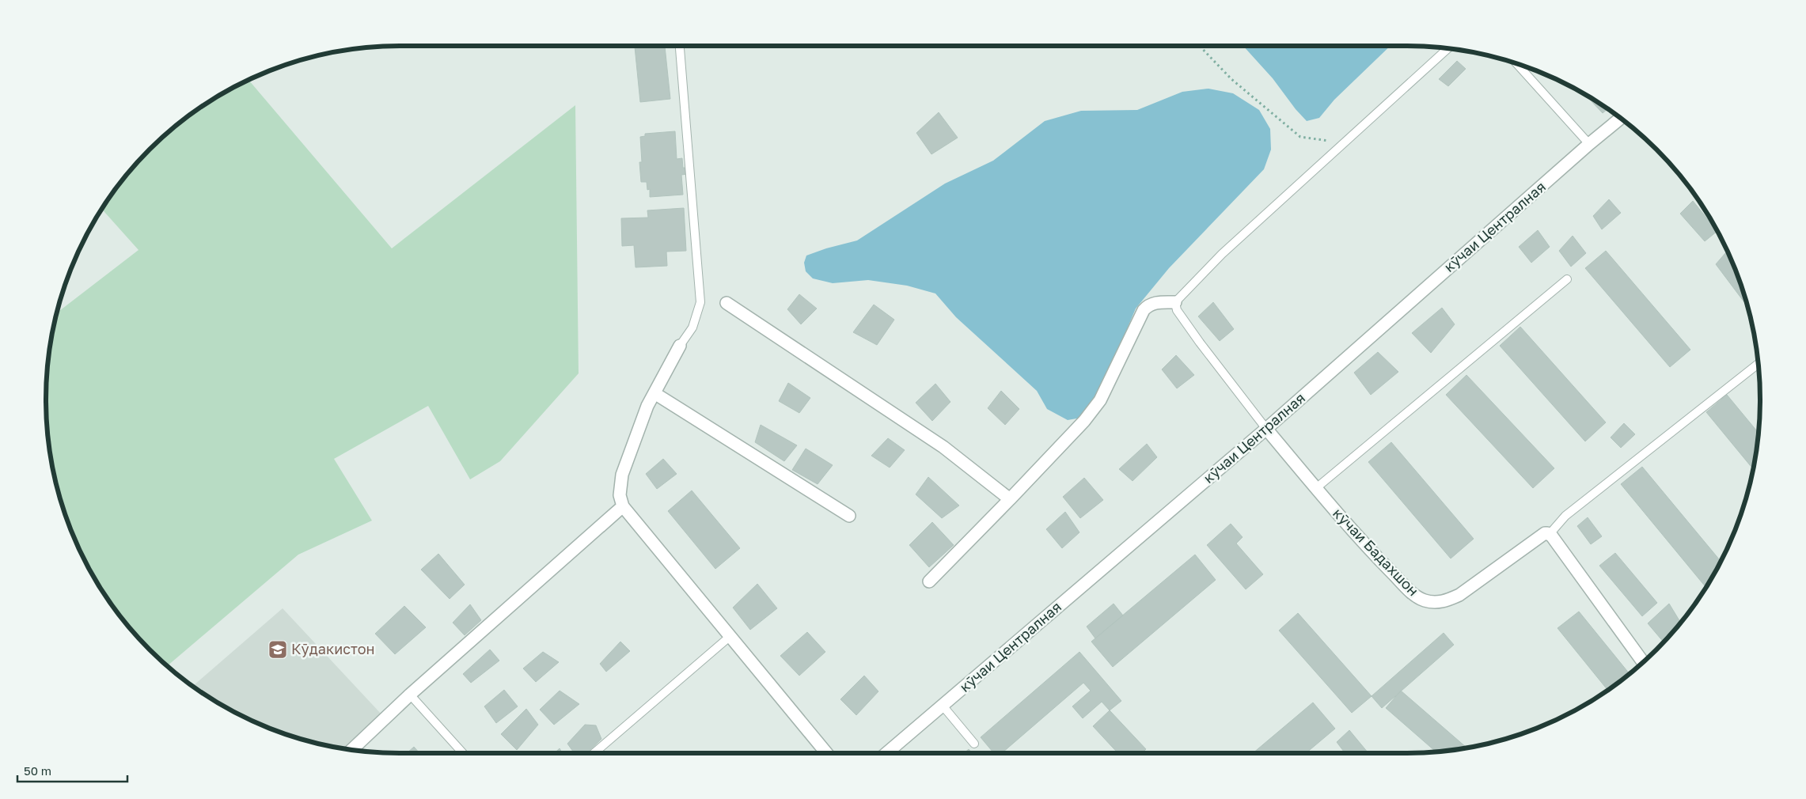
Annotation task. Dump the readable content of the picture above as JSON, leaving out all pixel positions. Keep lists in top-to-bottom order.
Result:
{
  "streets": {
    "street": ["кӯчаи Централная", "кӯчаи Бадахшон"]
  },
  "crossings": [
    ["кӯчаи Централная", "кӯчаи Бадахшон"]
  ],
  "places": {
    "school or university": ["Кӯдакистон"]
  },
  "scale_bar": "50 m"
}
